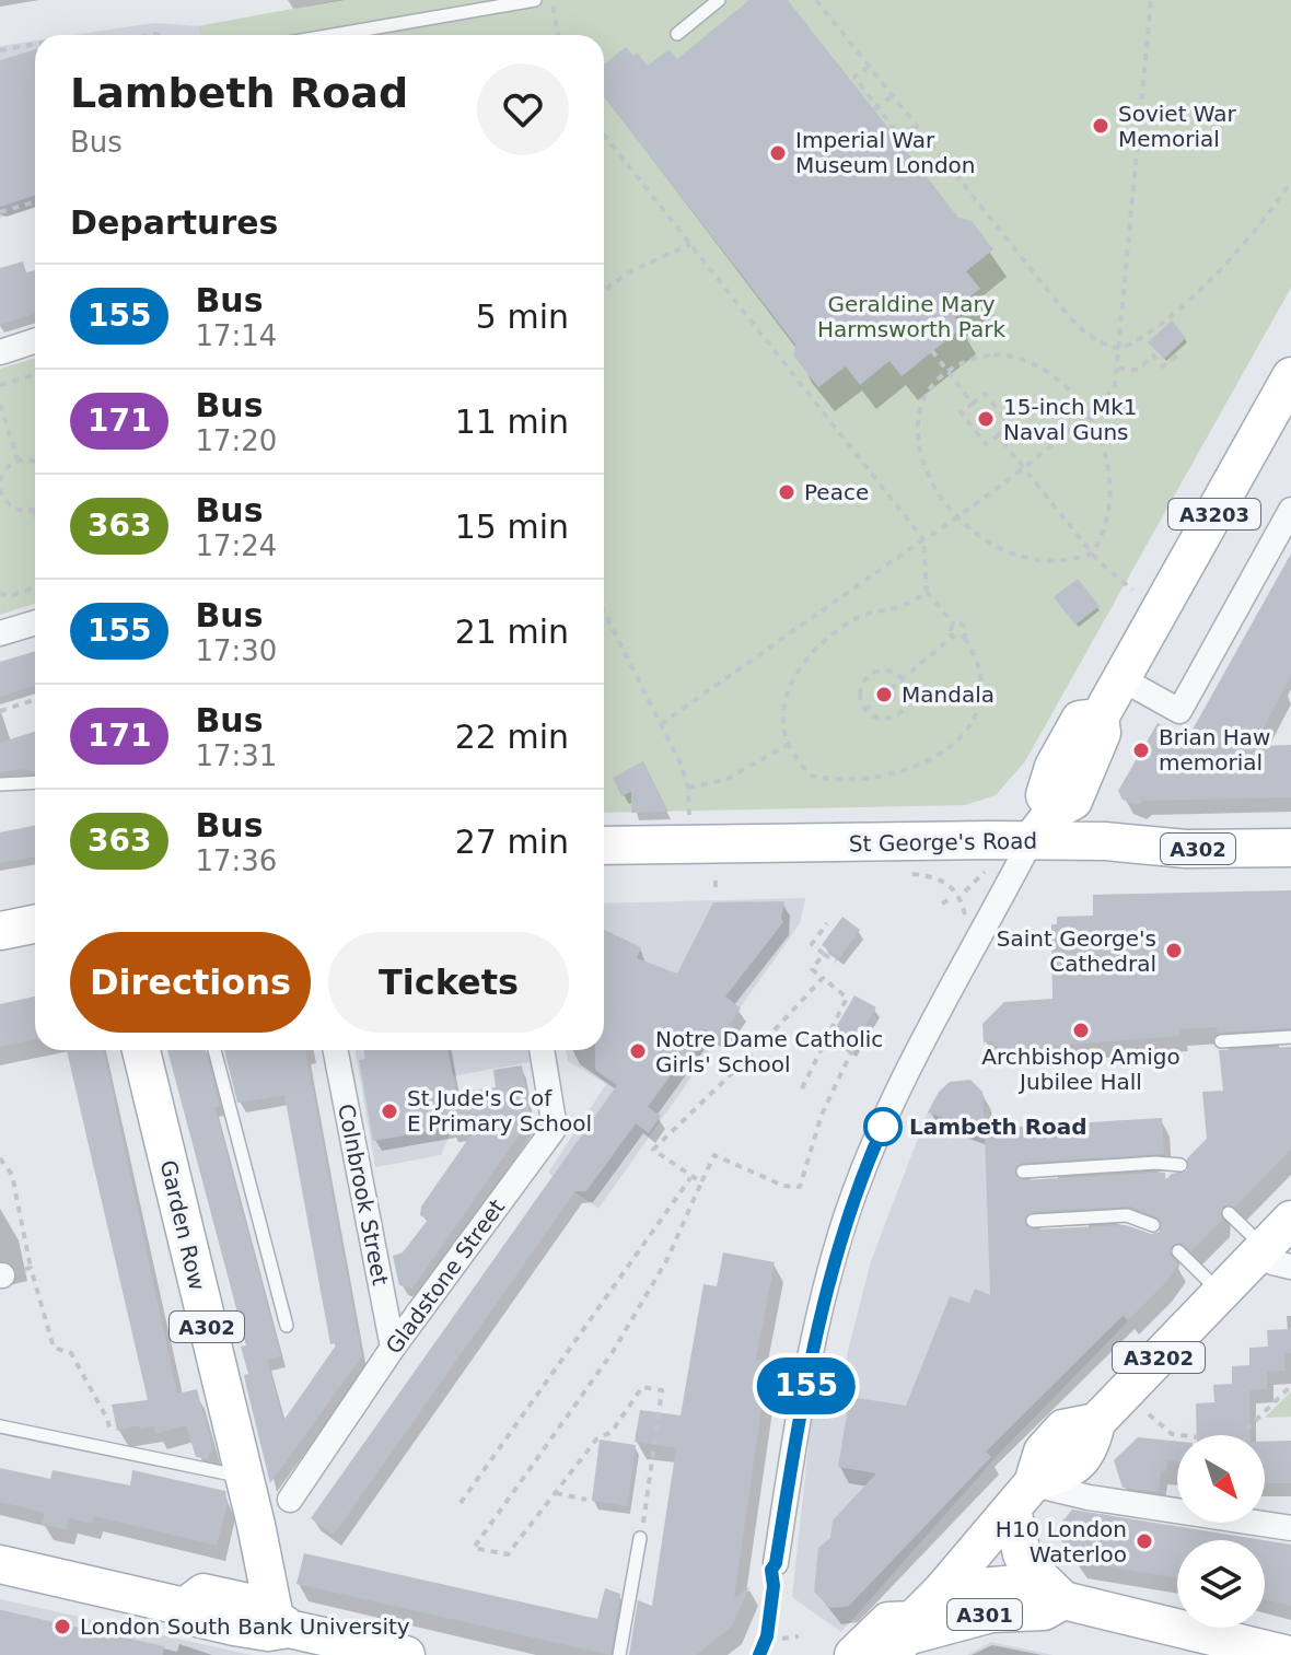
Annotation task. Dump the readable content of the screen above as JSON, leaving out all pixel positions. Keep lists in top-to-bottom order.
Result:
{
  "streets": {
    "main road": [
      "A3203",
      "St George's Road",
      "A302",
      "Garden Row",
      "A3202",
      "A301"
    ],
    "street": ["Colnbrook Street", "Gladstone Street"]
  },
  "crossings": [
    ["A3203", "St George's Road"],
    ["Colnbrook Street", "Gladstone Street"],
    ["A3202", "A301"]
  ],
  "parks": ["Geraldine Mary Harmsworth Park"],
  "places": [
    "Soviet War Memorial",
    "Imperial War Museum London",
    "15-inch Mk1 Naval Guns",
    "Peace",
    "Mandala",
    "Brian Haw memorial",
    "Saint George's Cathedral",
    "Archbishop Amigo Jubilee Hall",
    "Notre Dame Catholic Girls' School",
    "St Jude's C of E Primary School",
    "Lambeth Road",
    "H10 London Waterloo",
    "London South Bank University"
  ],
  "lines": ["bus line 155"],
  "north": "bottom right",
  "page": {
    "on_map": "155",
    "heading": [
      ["Lambeth Road", "Bus"],
      "Departures"
    ],
    "list": [
      {
        "mark": "155",
        "name": "Bus",
        "note": "17:14",
        "value": "5 min"
      },
      {
        "mark": "171",
        "name": "Bus",
        "note": "17:20",
        "value": "11 min"
      },
      {
        "mark": "363",
        "name": "Bus",
        "note": "17:24",
        "value": "15 min"
      },
      {
        "mark": "155",
        "name": "Bus",
        "note": "17:30",
        "value": "21 min"
      },
      {
        "mark": "171",
        "name": "Bus",
        "note": "17:31",
        "value": "22 min"
      },
      {
        "mark": "363",
        "name": "Bus",
        "note": "17:36",
        "value": "27 min"
      }
    ],
    "buttons": ["Directions", "Tickets"]
  }
}
